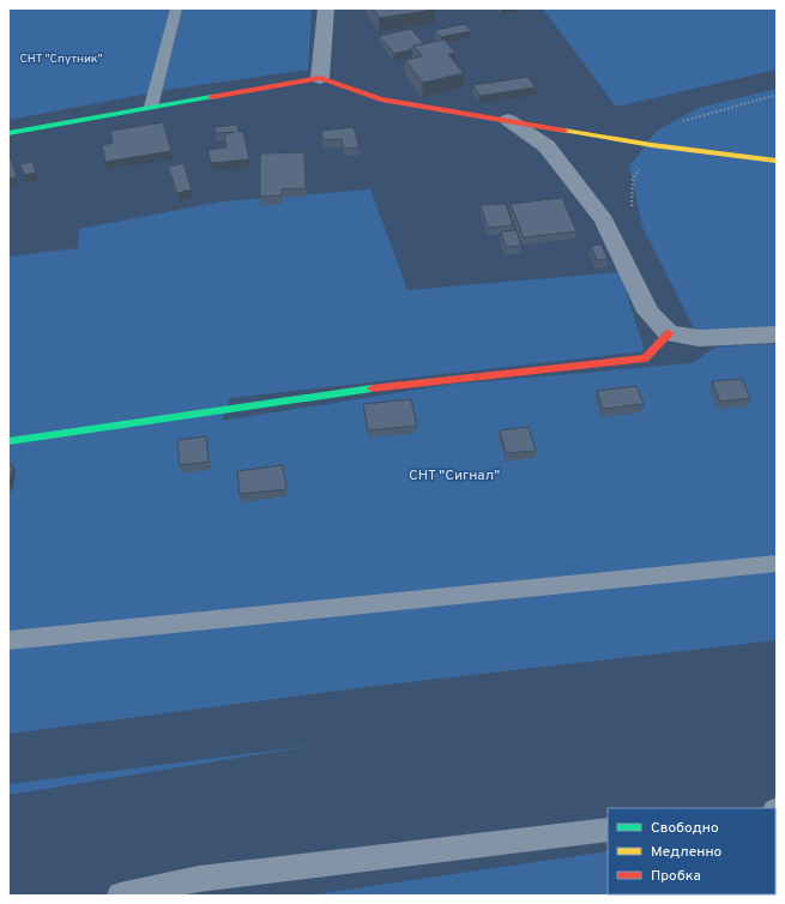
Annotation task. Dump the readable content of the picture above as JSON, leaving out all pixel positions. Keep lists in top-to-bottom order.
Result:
{
  "parks": ["СНТ \"Спутник\"", "СНТ \"Сигнал\""],
  "legend": ["Свободно", "Медленно", "Пробка"]
}
